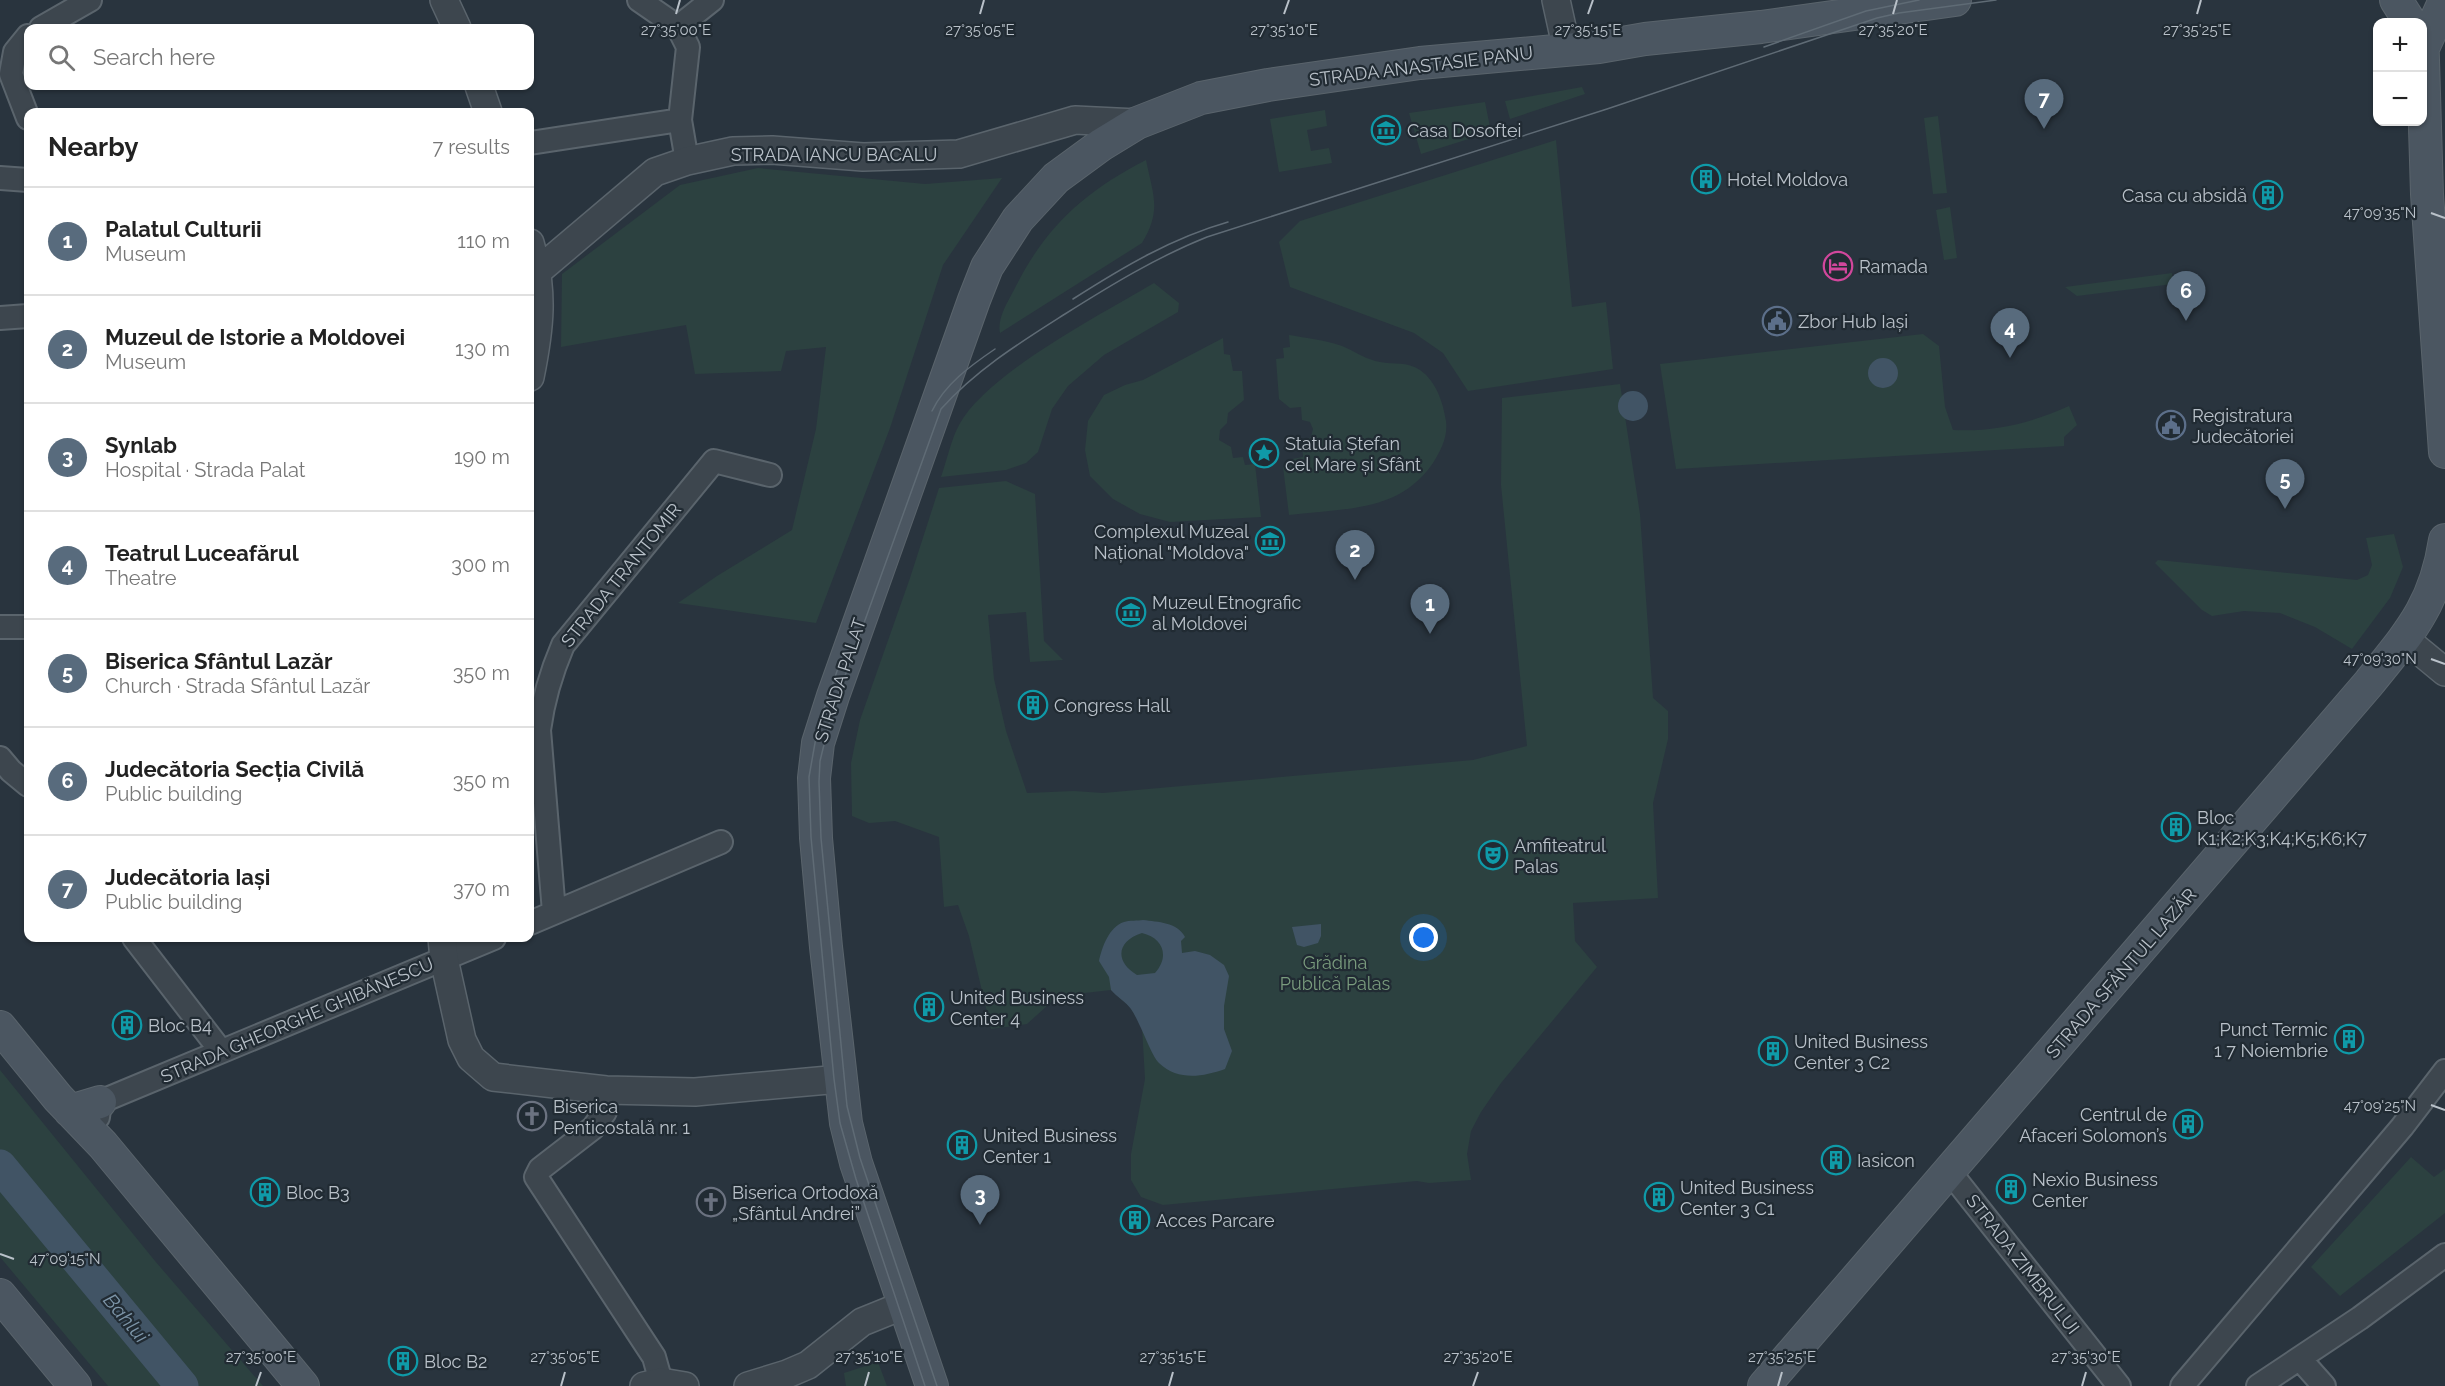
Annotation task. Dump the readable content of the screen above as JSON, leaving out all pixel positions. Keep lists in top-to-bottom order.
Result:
{
  "streets": {
    "main road": ["STRADA ANASTASIE PANU", "STRADA PALAT", "STRADA SFÂNTUL LAZĂR"],
    "street": [
      "STRADA IANCU BACALU",
      "STRADA TRANTOMIR",
      "STRADA GHEORGHE GHIBĂNESCU",
      "STRADA ZIMBRULUI"
    ]
  },
  "crossings": [
    ["STRADA ANASTASIE PANU", "STRADA PALAT"],
    ["STRADA IANCU BACALU", "STRADA PALAT"],
    ["STRADA SFÂNTUL LAZĂR", "STRADA ZIMBRULUI"]
  ],
  "water": ["Bahlui"],
  "parks": ["Grădina Publică Palas"],
  "places": {
    "museum": ["Casa Dosoftei", "Complexul Muzeal Național \"Moldova\"", "Muzeul Etnografic al Moldovei"],
    "building": [
      "Hotel Moldova",
      "Casa cu absidă",
      "Congress Hall",
      "Bloc K1;K2;K3;K4;K5;K6;K7",
      "United Business Center 4",
      "Bloc B4",
      "Punct Termic 1 7 Noiembrie",
      "United Business Center 3 C2",
      "Centrul de Afaceri Solomon’s",
      "United Business Center 1",
      "Iasicon",
      "Nexio Business Center",
      "Bloc B3",
      "United Business Center 3 C1",
      "Acces Parcare",
      "Bloc B2"
    ],
    "hotel": ["Ramada"],
    "public building": ["Zbor Hub Iași", "Registratura Judecătoriei"],
    "place": ["Statuia Ștefan cel Mare și Sfânt"],
    "theatre": ["Amfiteatrul Palas"],
    "church": ["Biserica Penticostală nr. 1", "Biserica Ortodoxă „Sfântul Andrei”"]
  },
  "page": {
    "map_buttons": ["+", "−"],
    "search": "Search here",
    "pins": [
      "7",
      "6",
      "4",
      "5",
      "2",
      "1",
      "3"
    ],
    "heading": ["Nearby", "7 results"],
    "list": [
      {
        "mark": "1",
        "name": "Palatul Culturii",
        "note": "Museum",
        "value": "110 m"
      },
      {
        "mark": "2",
        "name": "Muzeul de Istorie a Moldovei",
        "note": "Museum",
        "value": "130 m"
      },
      {
        "mark": "3",
        "name": "Synlab",
        "note": "Hospital · Strada Palat",
        "value": "190 m"
      },
      {
        "mark": "4",
        "name": "Teatrul Luceafărul",
        "note": "Theatre",
        "value": "300 m"
      },
      {
        "mark": "5",
        "name": "Biserica Sfântul Lazăr",
        "note": "Church · Strada Sfântul Lazăr",
        "value": "350 m"
      },
      {
        "mark": "6",
        "name": "Judecătoria Secția Civilă",
        "note": "Public building",
        "value": "350 m"
      },
      {
        "mark": "7",
        "name": "Judecătoria Iași",
        "note": "Public building",
        "value": "370 m"
      }
    ]
  },
  "coordinates": [
    "27°35'00\"E",
    "27°35'05\"E",
    "27°35'10\"E",
    "27°35'15\"E",
    "27°35'20\"E",
    "27°35'25\"E",
    "47°09'35\"N",
    "47°09'30\"N",
    "47°09'25\"N",
    "47°09'15\"N",
    "27°35'30\"E"
  ]
}
